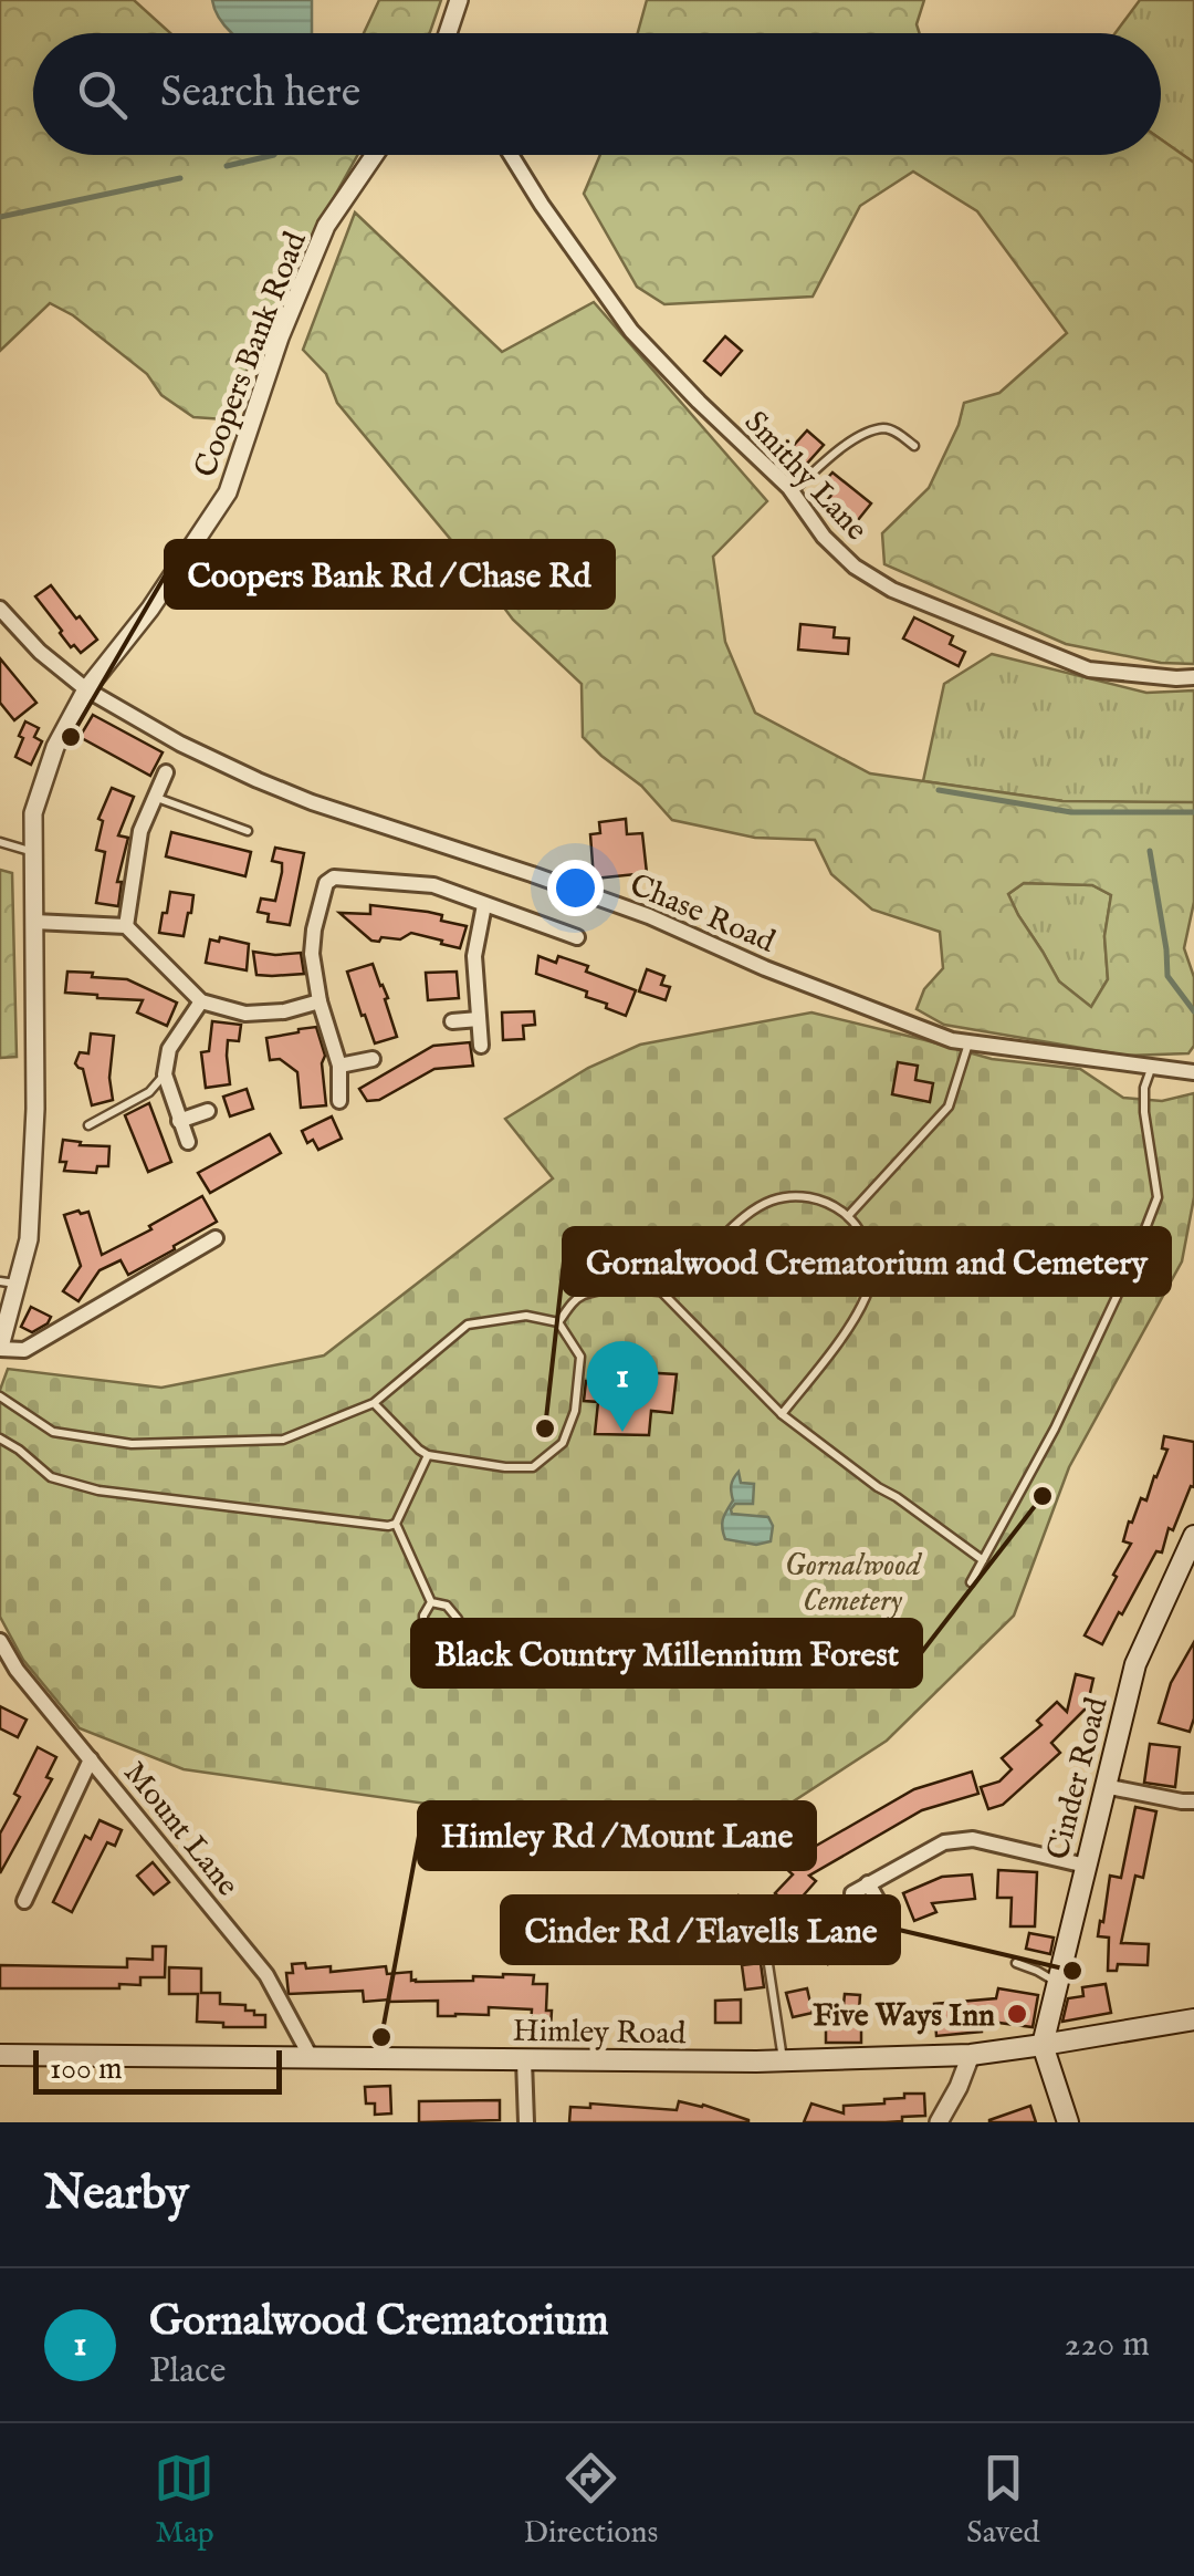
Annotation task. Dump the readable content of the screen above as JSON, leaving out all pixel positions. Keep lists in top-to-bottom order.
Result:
{
  "streets": {
    "main road": ["Cinder Road", "Himley Road"],
    "street": [
      "Coopers Bank Road",
      "Smithy Lane",
      "Chase Road",
      "Mount Lane"
    ]
  },
  "crossings": [
    ["Coopers Bank Road", "Chase Road"],
    ["Cinder Road", "Himley Road"],
    ["Mount Lane", "Himley Road"]
  ],
  "parks": ["Gornalwood Cemetery"],
  "places": [
    "Coopers Bank Rd / Chase Rd",
    "Gornalwood Crematorium and Cemetery",
    "Black Country Millennium Forest",
    "Cinder Rd / Flavells Lane",
    "Five Ways Inn",
    "Himley Rd / Mount Lane"
  ],
  "scale_bar": "100 m",
  "page": {
    "search": "Search here",
    "pins": "1",
    "scale": "100 m",
    "heading": "Nearby",
    "list": [
      {
        "mark": "1",
        "name": "Gornalwood Crematorium",
        "note": "Place",
        "value": "220 m"
      }
    ],
    "nav": ["Map", "Directions", "Saved"]
  }
}
